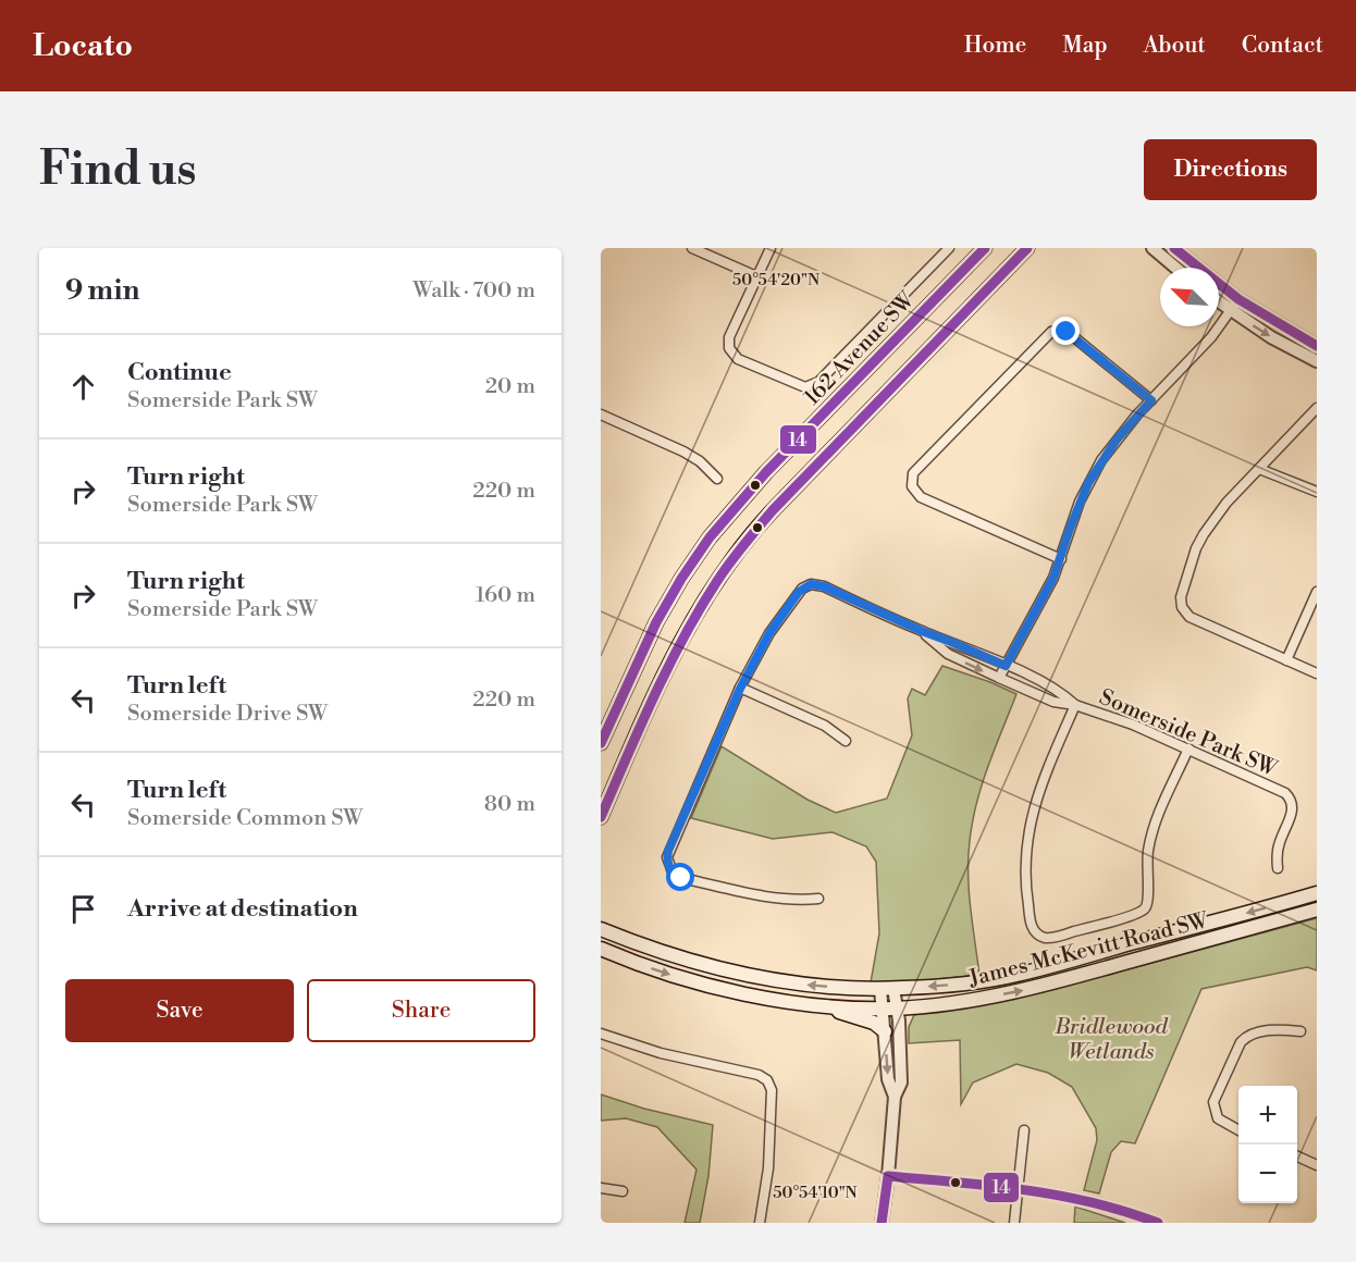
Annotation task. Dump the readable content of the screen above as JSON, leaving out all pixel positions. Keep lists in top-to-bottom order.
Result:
{
  "streets": {
    "main road": ["162 Avenue SW", "James McKevitt Road SW"],
    "street": ["Somerside Park SW"]
  },
  "parks": ["Bridlewood Wetlands"],
  "lines": ["transit line 14"],
  "north": "top left",
  "page": {
    "header": "Locato",
    "nav": [
      "Home",
      "Map",
      "About",
      "Contact"
    ],
    "buttons": [
      "Directions",
      ["Save", "Share"]
    ],
    "title": "Find us",
    "heading": ["9 min", "Walk · 700 m"],
    "list": [
      ["Continue", "Somerside Park SW", "20 m"],
      ["Turn right", "Somerside Park SW", "220 m"],
      ["Turn right", "Somerside Park SW", "160 m"],
      ["Turn left", "Somerside Drive SW", "220 m"],
      ["Turn left", "Somerside Common SW", "80 m"],
      "Arrive at destination"
    ],
    "map_buttons": ["+", "−"]
  },
  "coordinates": ["50°54'20\"N", "50°54'10\"N"]
}
